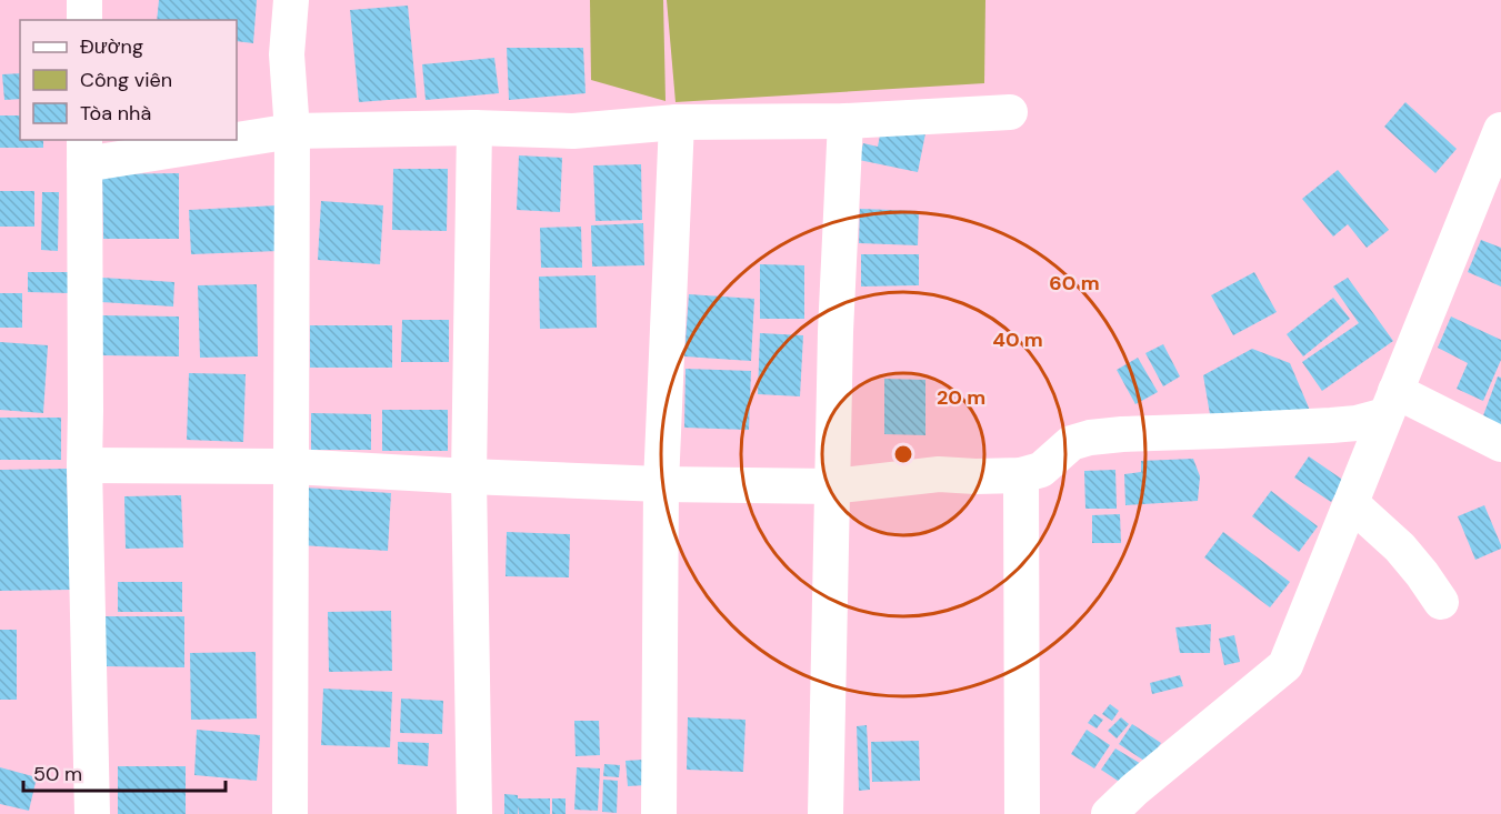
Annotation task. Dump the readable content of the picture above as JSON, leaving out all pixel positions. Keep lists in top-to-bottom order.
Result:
{
  "legend": ["Đường", "Công viên", "Tòa nhà"],
  "scale_bar": "50 m",
  "rings": ["60 m", "40 m", "20 m"]
}
